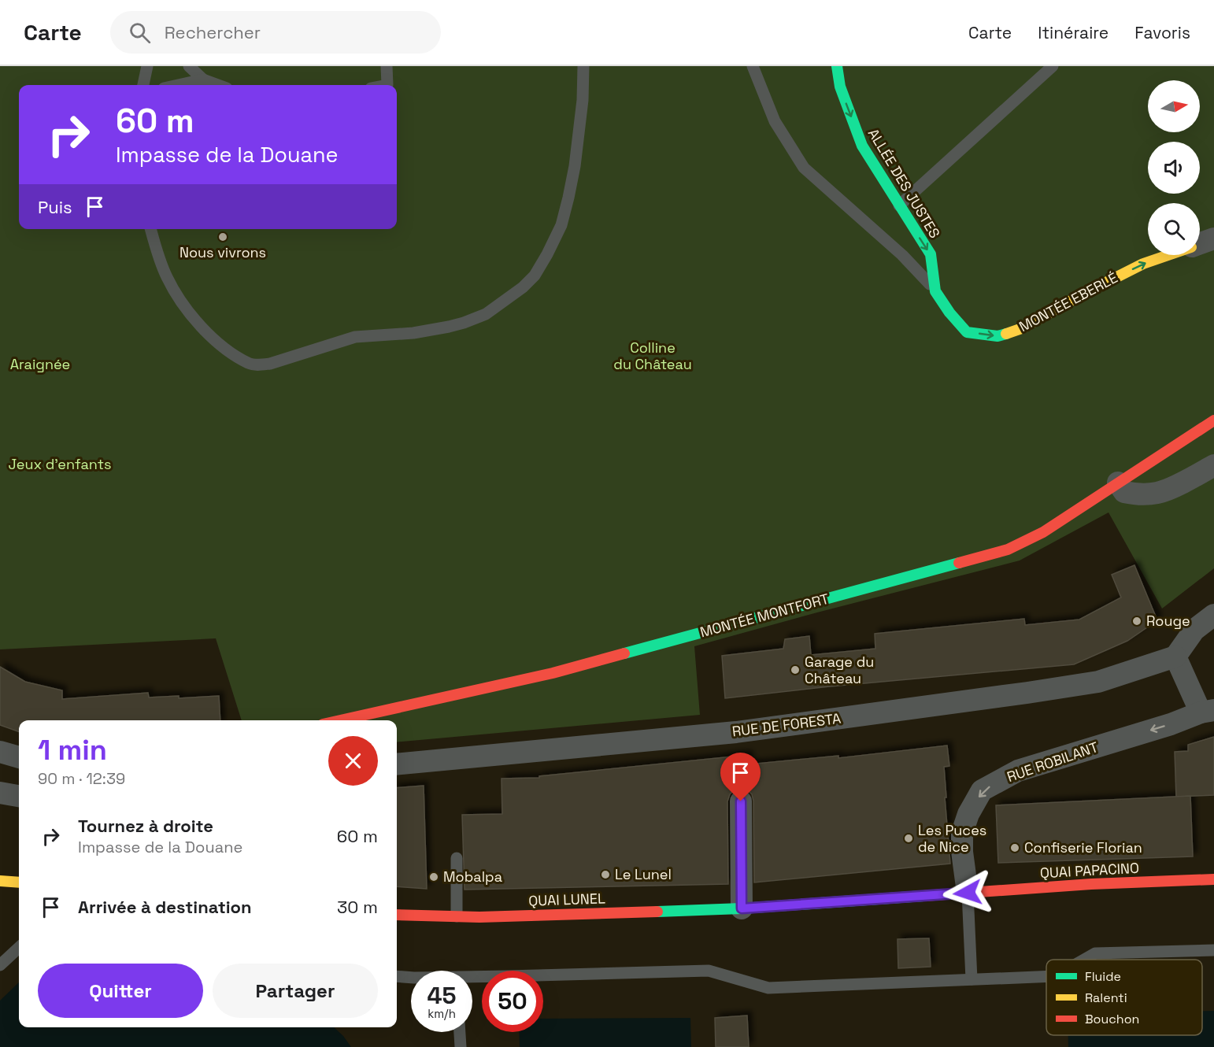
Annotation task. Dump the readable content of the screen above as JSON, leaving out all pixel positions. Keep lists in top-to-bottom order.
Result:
{
  "streets": {
    "street": [
      "ALLÉE DES JUSTES",
      "MONTÉE EBERLÉ",
      "MONTÉE MONTFORT",
      "RUE DE FORESTA",
      "RUE ROBILANT",
      "QUAI PAPACINO",
      "QUAI LUNEL"
    ]
  },
  "crossings": [
    ["ALLÉE DES JUSTES", "MONTÉE EBERLÉ"],
    ["RUE ROBILANT", "QUAI PAPACINO"],
    ["QUAI PAPACINO", "QUAI LUNEL"]
  ],
  "one_way": ["ALLÉE DES JUSTES", "MONTÉE EBERLÉ", "RUE ROBILANT"],
  "parks": ["Colline du Château", "Araignée", "Jeux d'enfants"],
  "places": [
    "Nous vivrons",
    "Rouge",
    "Garage du Château",
    "Les Puces de Nice",
    "Confiserie Florian",
    "Le Lunel",
    "Mobalpa"
  ],
  "legend": ["Fluide", "Ralenti", "Bouchon"],
  "north": "right",
  "page": {
    "header": "Carte",
    "search": "Rechercher",
    "nav": ["Carte", "Itinéraire", "Favoris"],
    "turn": ["60 m", "Impasse de la Douane"],
    "then": "Puis",
    "heading": ["1 min", "90 m · 12:39"],
    "list": [
      {
        "name": "Tournez à droite",
        "note": "Impasse de la Douane",
        "value": "60 m"
      },
      {
        "name": "Arrivée à destination",
        "value": "30 m"
      }
    ],
    "buttons": ["Quitter", "Partager"],
    "speed": "45 km/h",
    "limit": "50"
  }
}
